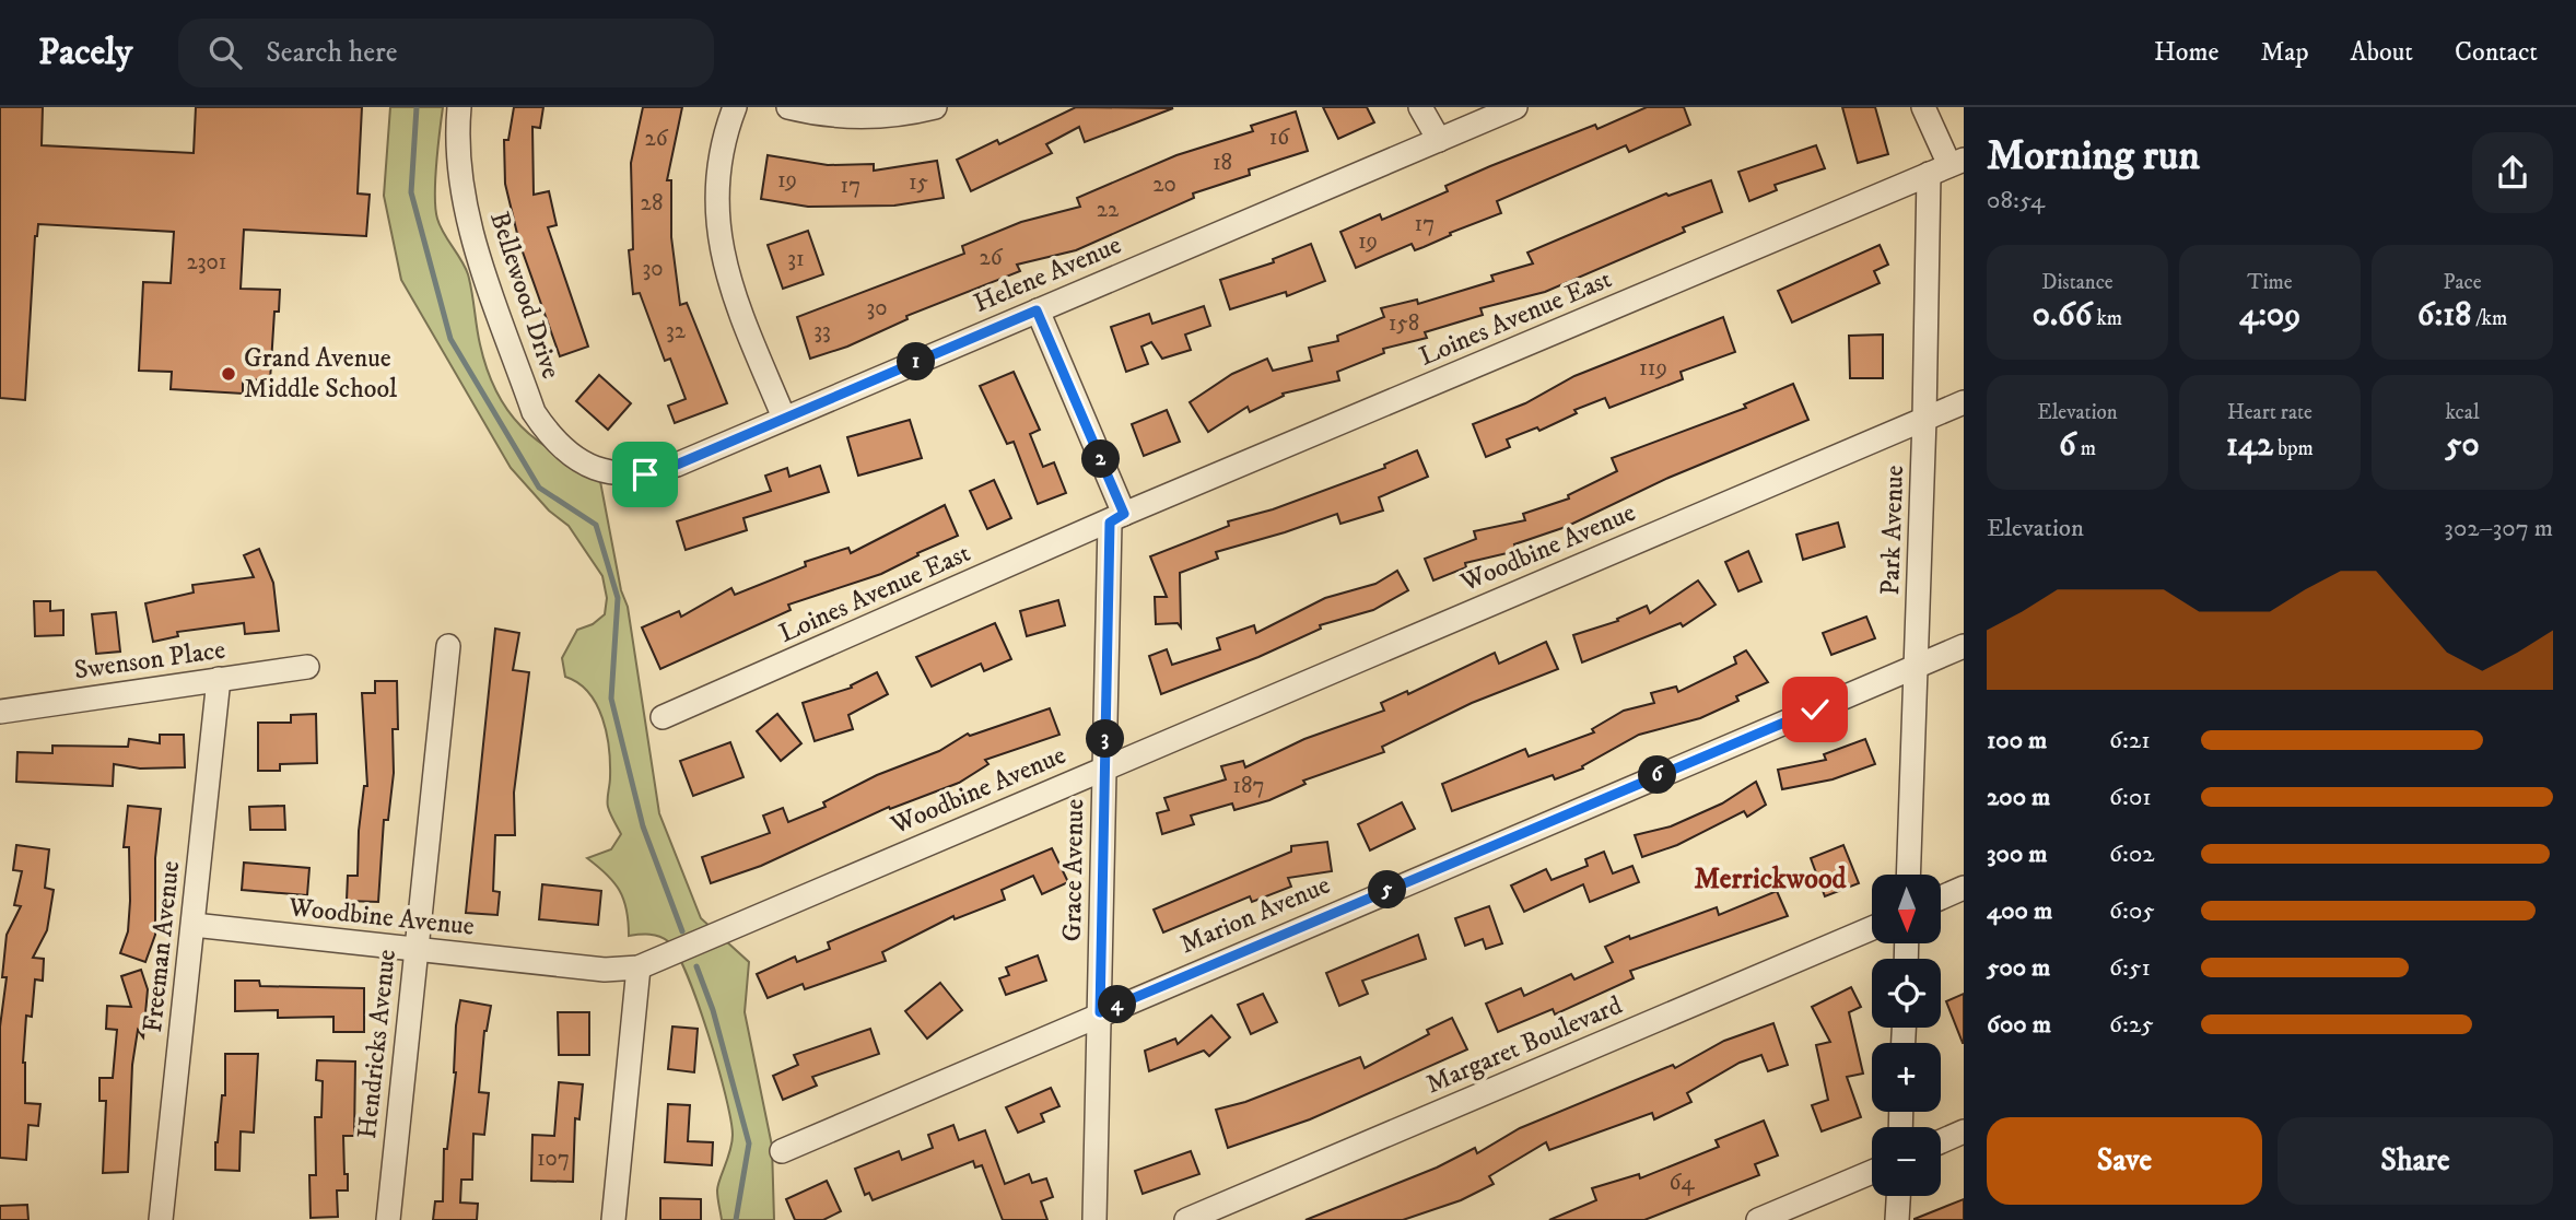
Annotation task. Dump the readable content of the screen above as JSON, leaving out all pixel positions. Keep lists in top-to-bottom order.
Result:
{
  "streets": {
    "street": [
      "Helene Avenue",
      "Bellewood Drive",
      "Loines Avenue East",
      "Park Avenue",
      "Woodbine Avenue",
      "Swenson Place",
      "Grace Avenue",
      "Marion Avenue",
      "Freeman Avenue",
      "Hendricks Avenue",
      "Margaret Boulevard"
    ]
  },
  "crossings": [
    ["Helene Avenue", "Bellewood Drive"],
    ["Helene Avenue", "Grace Avenue"],
    ["Loines Avenue East", "Park Avenue"],
    ["Loines Avenue East", "Grace Avenue"],
    ["Park Avenue", "Woodbine Avenue"],
    ["Park Avenue", "Marion Avenue"],
    ["Woodbine Avenue", "Grace Avenue"],
    ["Woodbine Avenue", "Freeman Avenue"],
    ["Woodbine Avenue", "Hendricks Avenue"],
    ["Swenson Place", "Freeman Avenue"],
    ["Grace Avenue", "Marion Avenue"]
  ],
  "districts": ["Merrickwood"],
  "places": ["Grand Avenue Middle School"],
  "house_numbers": [
    "16",
    "26",
    "18",
    "19",
    "15",
    "20",
    "17",
    "28",
    "22",
    "17",
    "19",
    "26",
    "31",
    "2301",
    "30",
    "30",
    "158",
    "32",
    "33",
    "119",
    "187",
    "107",
    "64"
  ],
  "north": "bottom",
  "page": {
    "header": "Pacely",
    "search": "Search here",
    "nav": [
      "Home",
      "Map",
      "About",
      "Contact"
    ],
    "heading": ["Morning run", "08:54"],
    "stats": [
      ["Distance", "0.66 km"],
      ["Time", "4:09"],
      ["Pace", "6:18 /km"],
      ["Elevation", "6 m"],
      ["Heart rate", "142 bpm"],
      ["kcal", "50"]
    ],
    "pins": [
      "1",
      "2",
      "3",
      "6",
      "5",
      "4"
    ],
    "chart": ["Elevation", "302–307 m"],
    "list": [
      {
        "name": "100 m",
        "note": "6:21"
      },
      {
        "name": "200 m",
        "note": "6:01"
      },
      {
        "name": "300 m",
        "note": "6:02"
      },
      {
        "name": "400 m",
        "note": "6:05"
      },
      {
        "name": "500 m",
        "note": "6:51"
      },
      {
        "name": "600 m",
        "note": "6:25"
      }
    ],
    "map_buttons": ["+", "−"],
    "buttons": ["Save", "Share"]
  }
}
